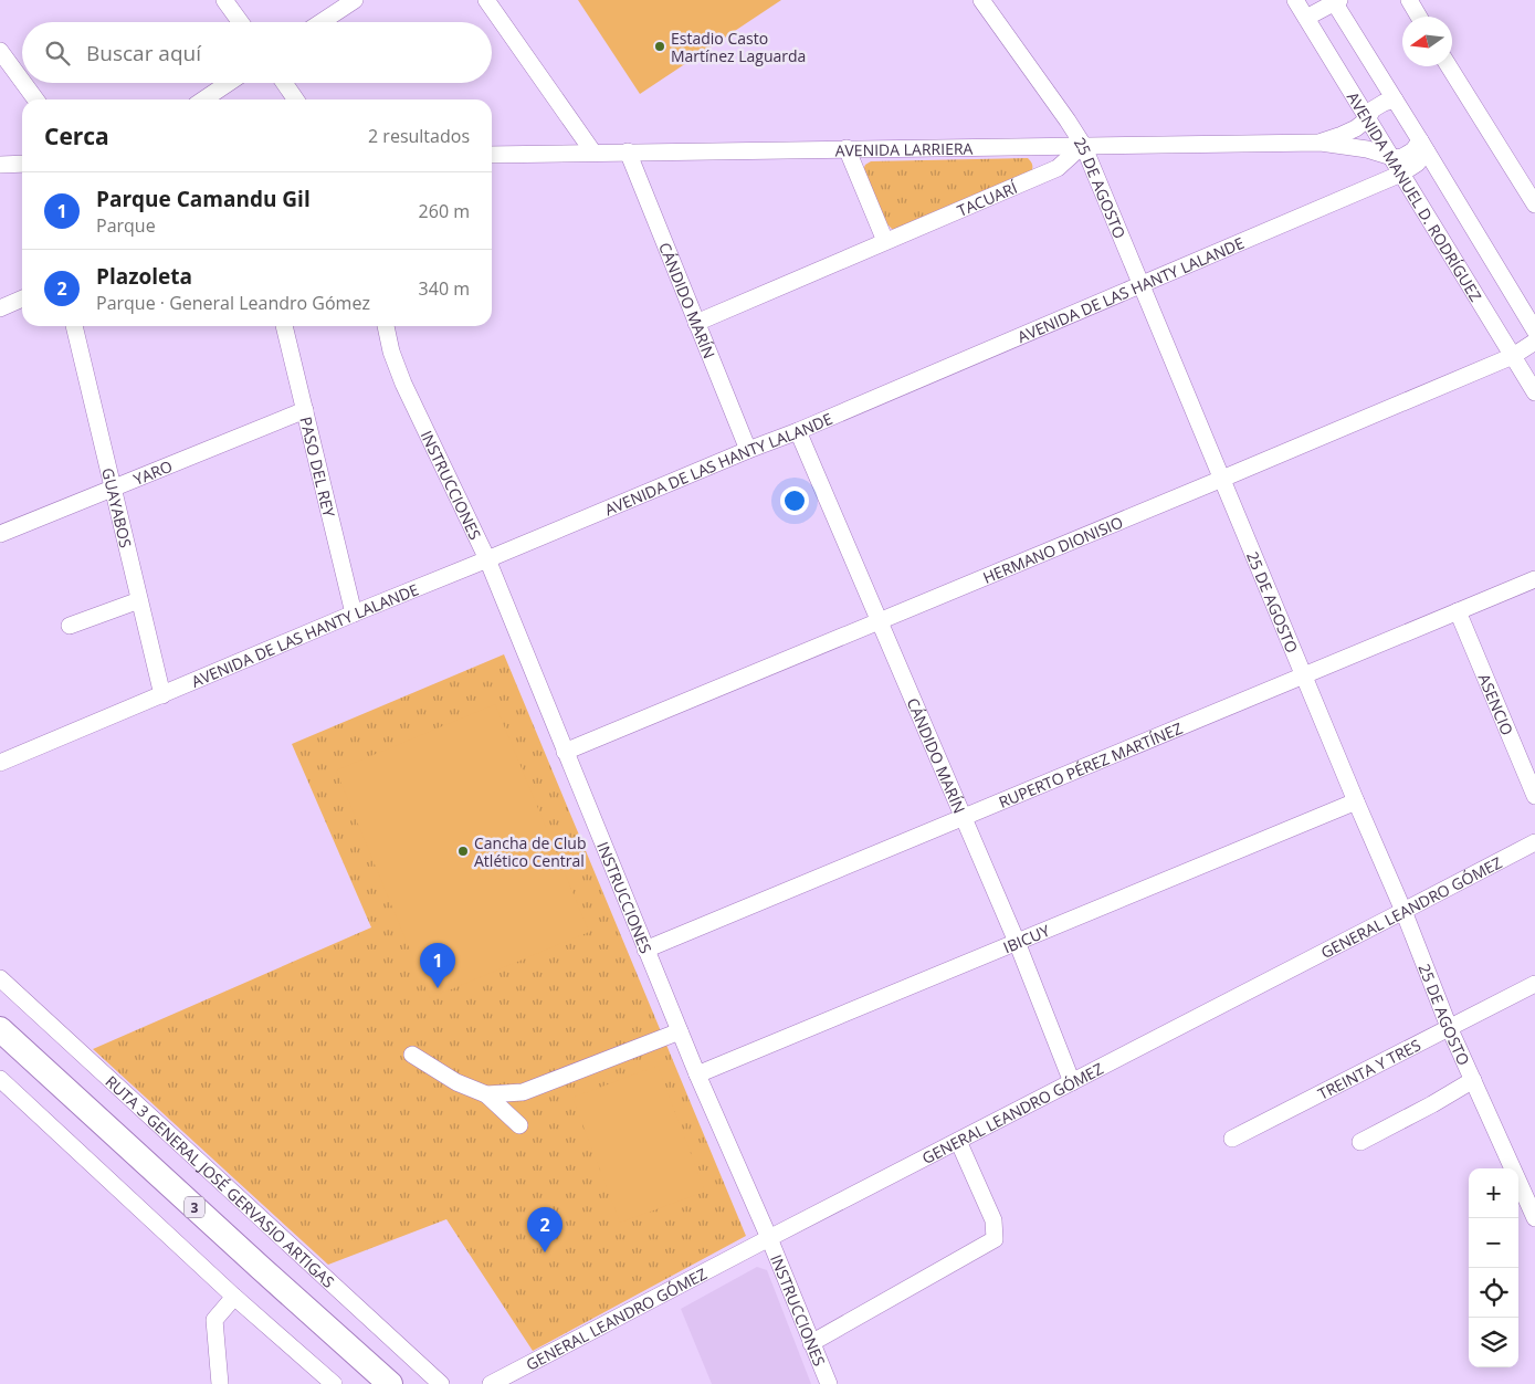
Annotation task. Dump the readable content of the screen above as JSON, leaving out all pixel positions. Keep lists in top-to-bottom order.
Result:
{
  "streets": {
    "highway": ["3"],
    "street": [
      "AVENIDA LARRIERA",
      "25 DE AGOSTO",
      "AVENIDA MANUEL D. RODRÍGUEZ",
      "TACUARÍ",
      "AVENIDA DE LAS HANTY LALANDE",
      "CÁNDIDO MARÍN",
      "PASO DEL REY",
      "YARO",
      "INSTRUCCIONES",
      "GUAYABOS",
      "HERMANO DIONISIO",
      "ASENCIO",
      "RUPERTO PÉREZ MARTÍNEZ",
      "GENERAL LEANDRO GÓMEZ",
      "IBICUY",
      "TREINTA Y TRES",
      "RUTA 3 GENERAL JOSÉ GERVASIO ARTIGAS"
    ]
  },
  "crossings": [
    ["AVENIDA LARRIERA", "25 DE AGOSTO"],
    ["AVENIDA LARRIERA", "AVENIDA MANUEL D. RODRÍGUEZ"],
    ["AVENIDA LARRIERA", "TACUARÍ"],
    ["AVENIDA LARRIERA", "CÁNDIDO MARÍN"],
    ["25 DE AGOSTO", "TACUARÍ"],
    ["25 DE AGOSTO", "AVENIDA DE LAS HANTY LALANDE"],
    ["25 DE AGOSTO", "HERMANO DIONISIO"],
    ["25 DE AGOSTO", "RUPERTO PÉREZ MARTÍNEZ"],
    ["25 DE AGOSTO", "GENERAL LEANDRO GÓMEZ"],
    ["25 DE AGOSTO", "IBICUY"],
    ["25 DE AGOSTO", "TREINTA Y TRES"],
    ["AVENIDA MANUEL D. RODRÍGUEZ", "AVENIDA DE LAS HANTY LALANDE"],
    ["AVENIDA MANUEL D. RODRÍGUEZ", "HERMANO DIONISIO"],
    ["TACUARÍ", "CÁNDIDO MARÍN"],
    ["AVENIDA DE LAS HANTY LALANDE", "CÁNDIDO MARÍN"],
    ["AVENIDA DE LAS HANTY LALANDE", "PASO DEL REY"],
    ["AVENIDA DE LAS HANTY LALANDE", "INSTRUCCIONES"],
    ["AVENIDA DE LAS HANTY LALANDE", "GUAYABOS"],
    ["CÁNDIDO MARÍN", "HERMANO DIONISIO"],
    ["CÁNDIDO MARÍN", "RUPERTO PÉREZ MARTÍNEZ"],
    ["CÁNDIDO MARÍN", "GENERAL LEANDRO GÓMEZ"],
    ["CÁNDIDO MARÍN", "IBICUY"],
    ["PASO DEL REY", "YARO"],
    ["YARO", "GUAYABOS"],
    ["INSTRUCCIONES", "HERMANO DIONISIO"],
    ["INSTRUCCIONES", "RUPERTO PÉREZ MARTÍNEZ"],
    ["INSTRUCCIONES", "GENERAL LEANDRO GÓMEZ"],
    ["INSTRUCCIONES", "IBICUY"],
    ["ASENCIO", "RUPERTO PÉREZ MARTÍNEZ"]
  ],
  "places": ["Estadio Casto Martínez Laguarda", "Cancha de Club Atlético Central"],
  "north": "left",
  "page": {
    "search": "Buscar aquí",
    "heading": ["Cerca", "2 resultados"],
    "list": [
      {
        "mark": "1",
        "name": "Parque Camandu Gil",
        "note": "Parque",
        "value": "260 m"
      },
      {
        "mark": "2",
        "name": "Plazoleta",
        "note": "Parque · General Leandro Gómez",
        "value": "340 m"
      }
    ],
    "pins": ["1", "2"],
    "map_buttons": ["+", "−"]
  }
}
